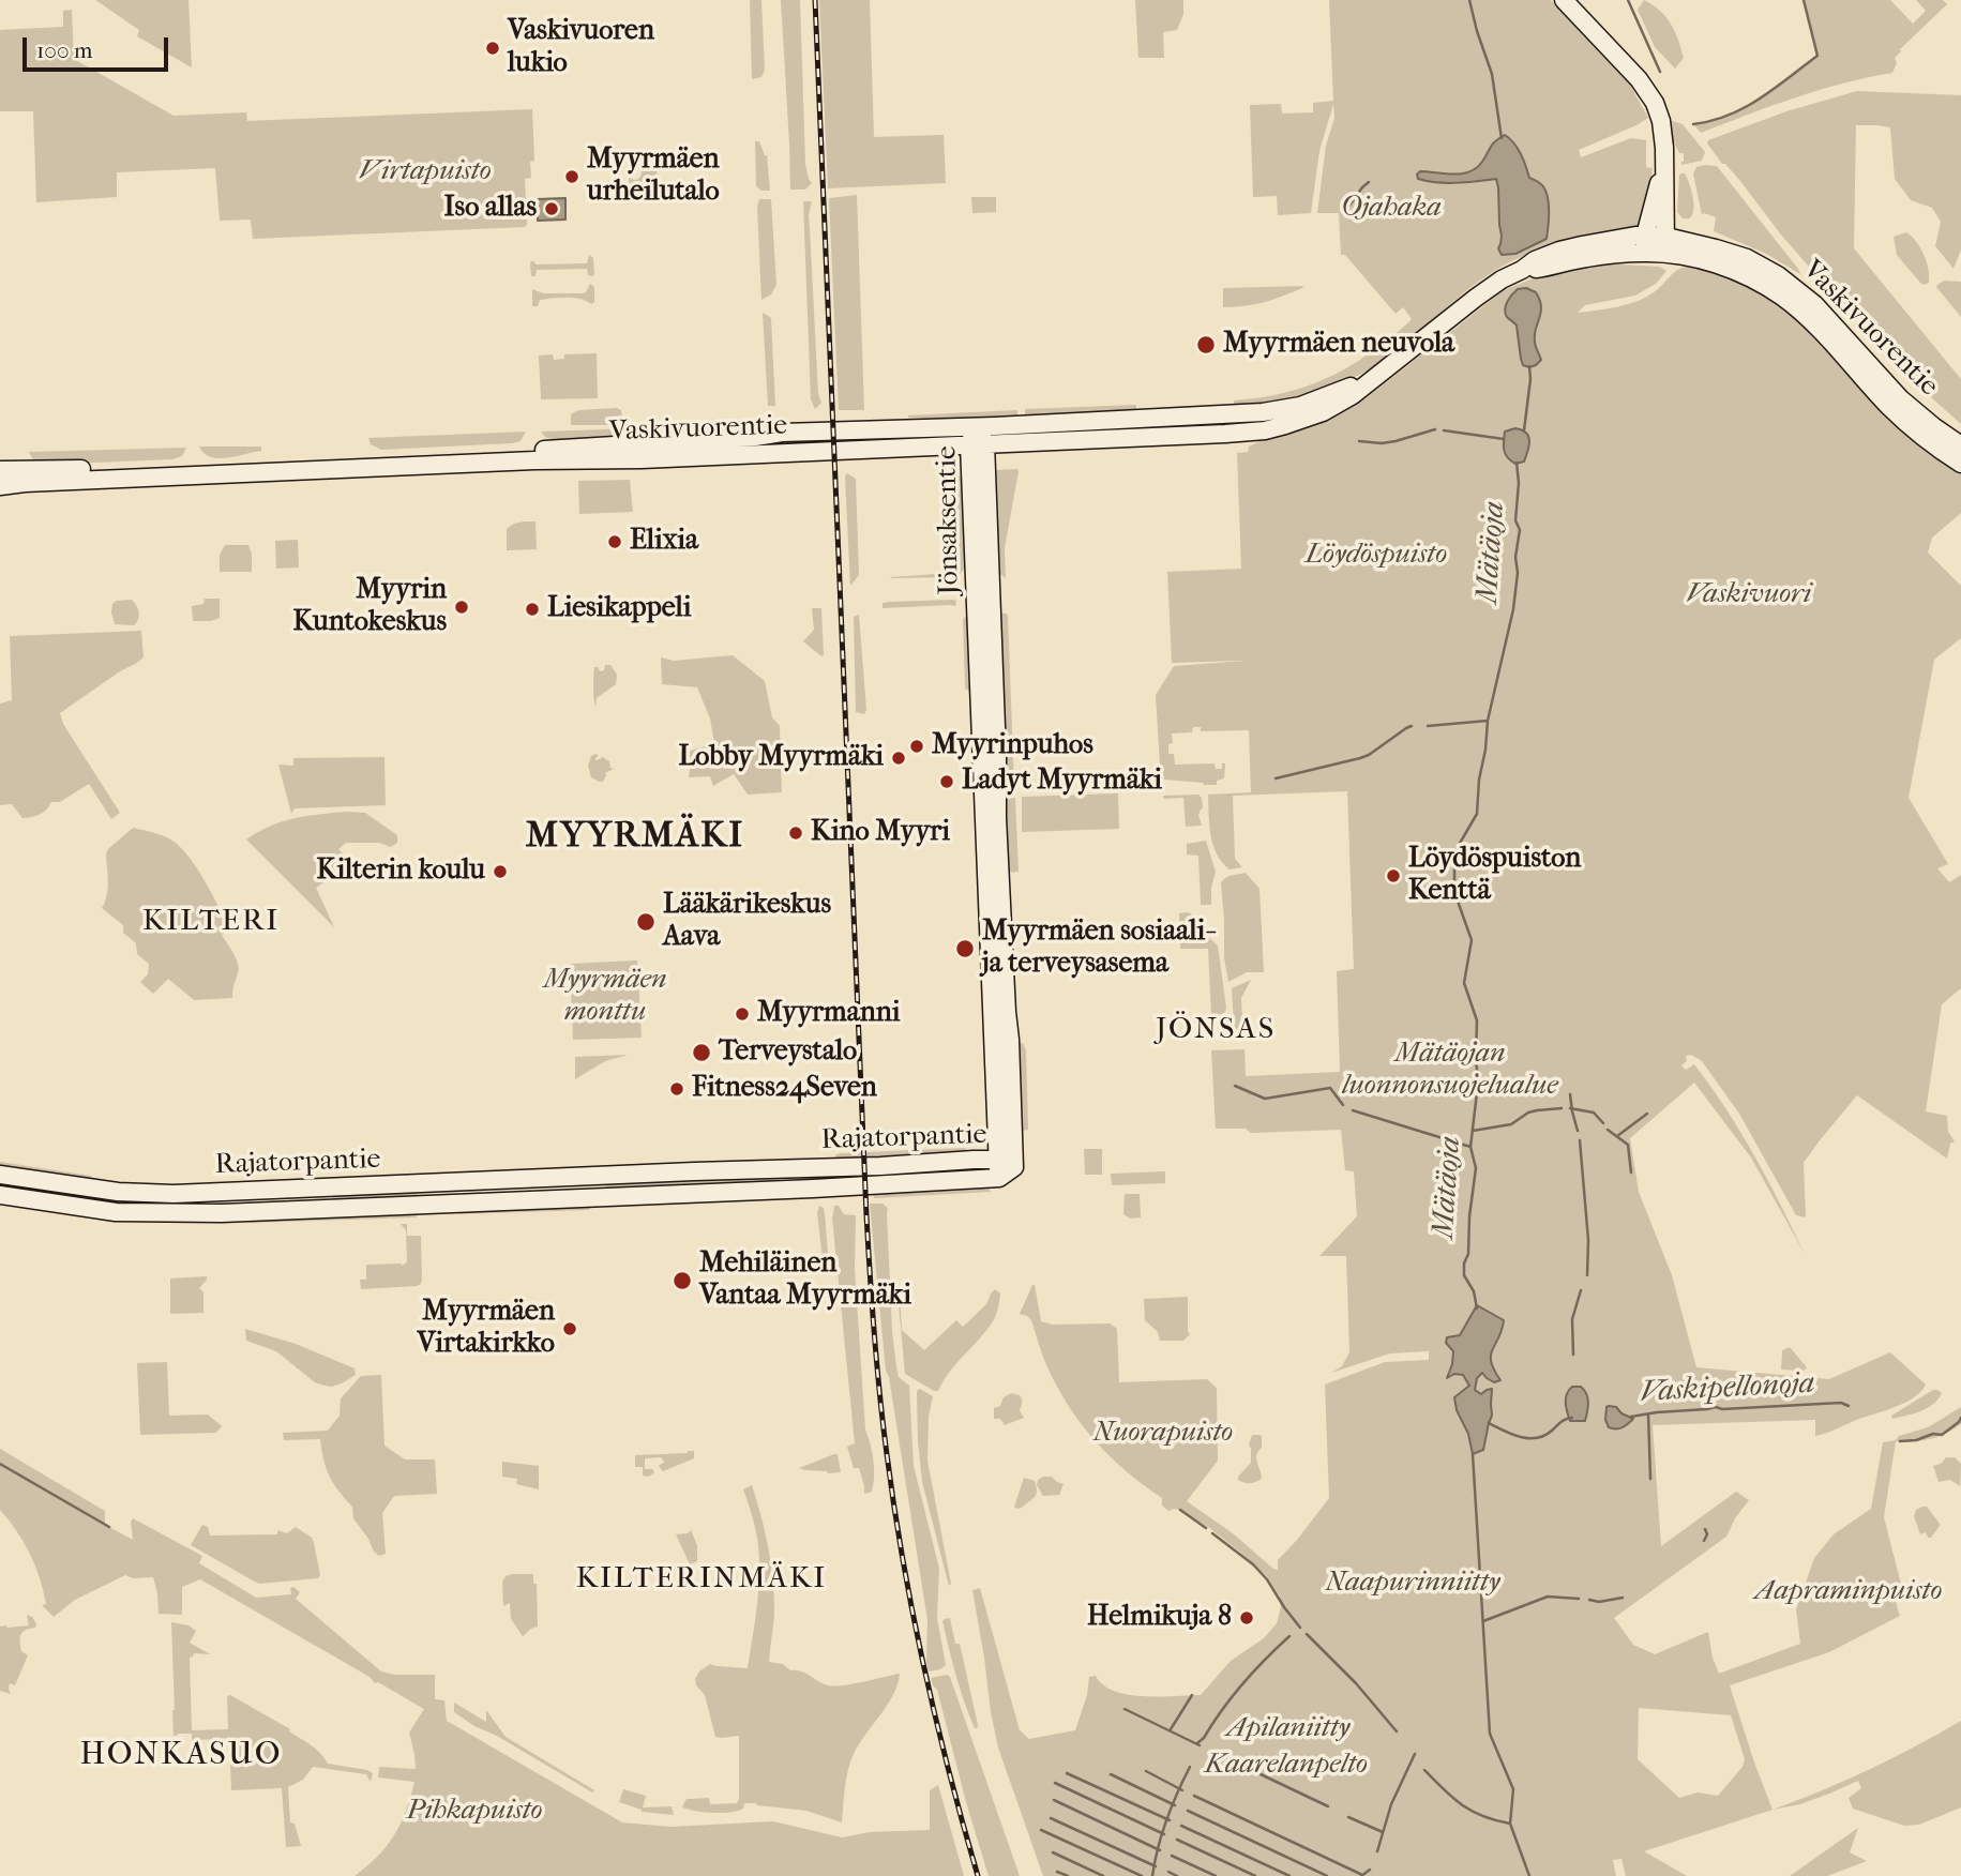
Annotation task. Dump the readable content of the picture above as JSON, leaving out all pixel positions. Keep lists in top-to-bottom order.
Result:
{
  "streets": {
    "main road": ["Vaskivuorentie", "Jönsaksentie", "Rajatorpantie"]
  },
  "crossings": [
    ["Vaskivuorentie", "Jönsaksentie"],
    ["Jönsaksentie", "Rajatorpantie"]
  ],
  "districts": [
    "MYYRMÄKI",
    "KILTERI",
    "JÖNSAS",
    "KILTERINMÄKI",
    "HONKASUO"
  ],
  "water": ["Mätäoja", "Vaskipellonoja"],
  "parks": [
    "Virtapuisto",
    "Ojahaka",
    "Löydöspuisto",
    "Vaskivuori",
    "Myyrmäen monttu",
    "Mätäojan luonnonsuojelualue",
    "Nuorapuisto",
    "Naapurinniitty",
    "Aapraminpuisto",
    "Apilaniitty",
    "Kaarelanpelto",
    "Pihkapuisto"
  ],
  "places": [
    "Vaskivuoren lukio",
    "Myyrmäen urheilutalo",
    "Iso allas",
    "Myyrmäen neuvola",
    "Elixia",
    "Myyrin Kuntokeskus",
    "Liesikappeli",
    "Myyrinpuhos",
    "Lobby Myyrmäki",
    "Ladyt Myyrmäki",
    "Kino Myyri",
    "Kilterin koulu",
    "Löydöspuiston Kenttä",
    "Lääkärikeskus Aava",
    "Myyrmäen sosiaali- ja terveysasema",
    "Myyrmanni",
    "Terveystalo",
    "Fitness24Seven",
    "Mehiläinen Vantaa Myyrmäki",
    "Myyrmäen Virtakirkko",
    "Helmikuja 8"
  ],
  "scale_bar": "100 m"
}
